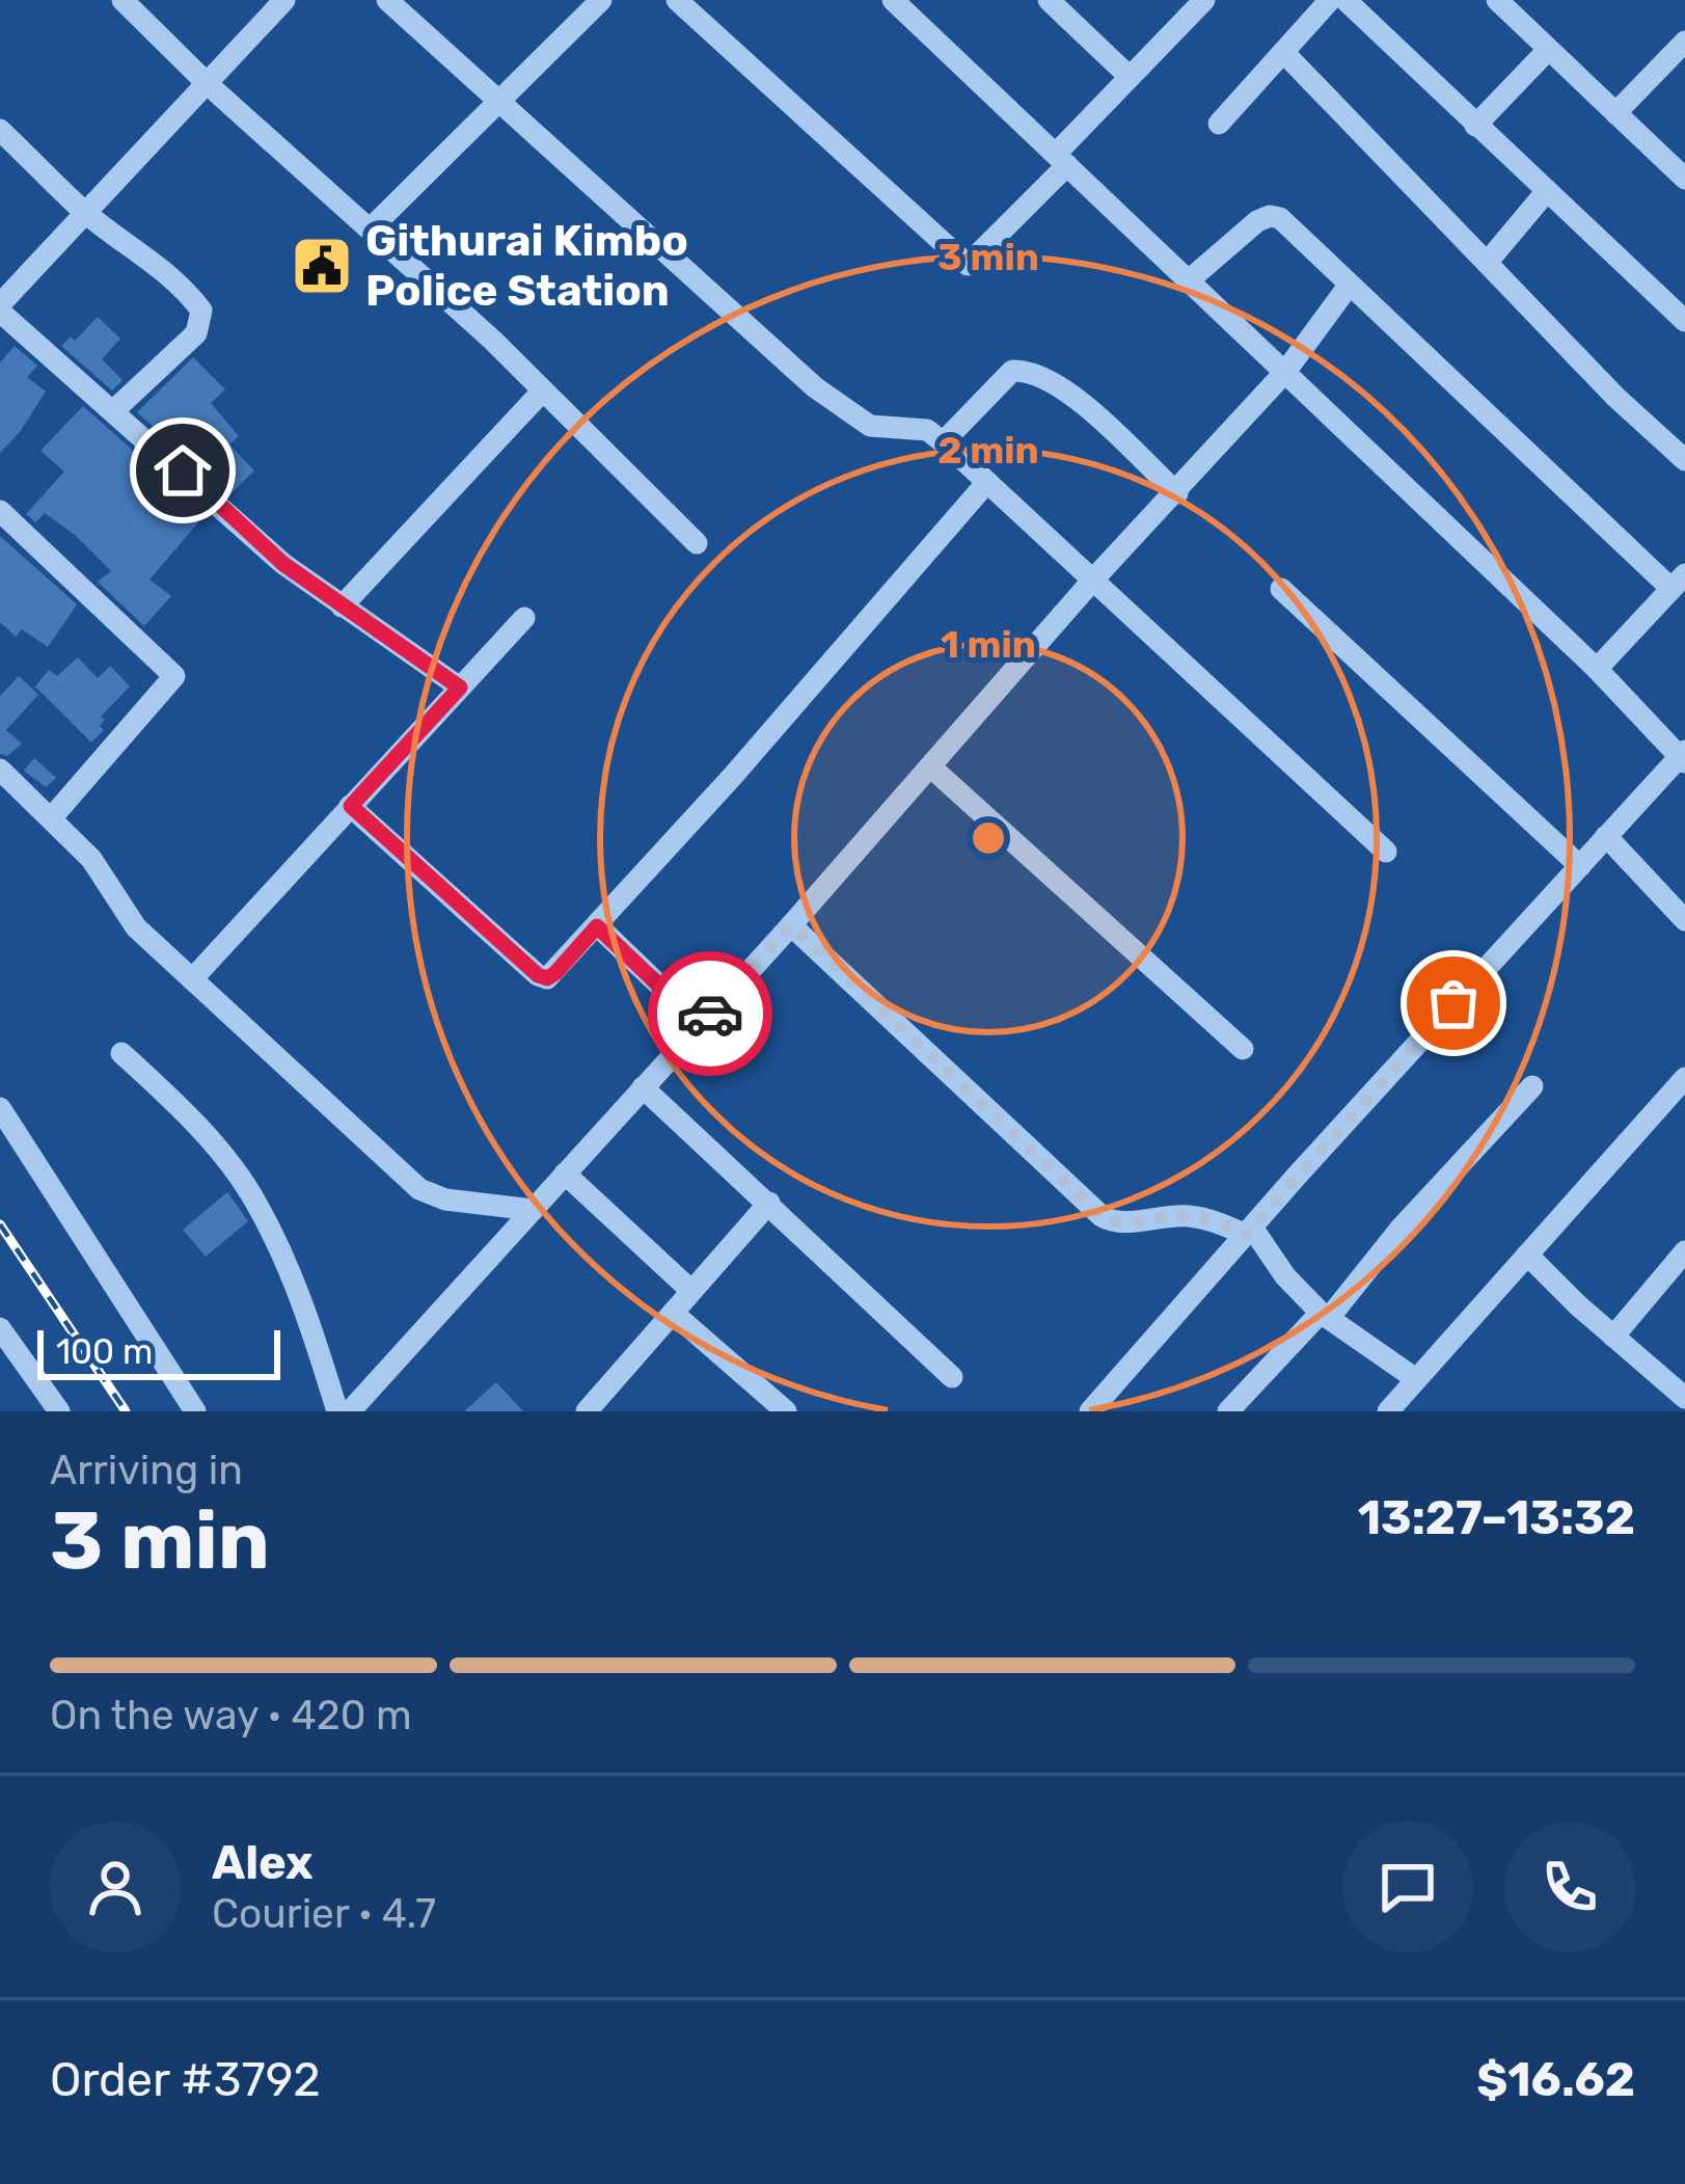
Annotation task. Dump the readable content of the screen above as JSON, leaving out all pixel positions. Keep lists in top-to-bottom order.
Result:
{
  "places": {
    "public building": ["Githurai Kimbo Police Station"]
  },
  "scale_bar": "100 m",
  "page": {
    "scale": "100 m",
    "heading": ["3 min", "Arriving in", "13:27–13:32"],
    "panel": [
      "Alex",
      "Courier · 4.7",
      "Order #3792",
      "$16.62"
    ],
    "bar": "On the way · 420 m"
  },
  "rings": ["3 min", "2 min", "1 min"]
}
